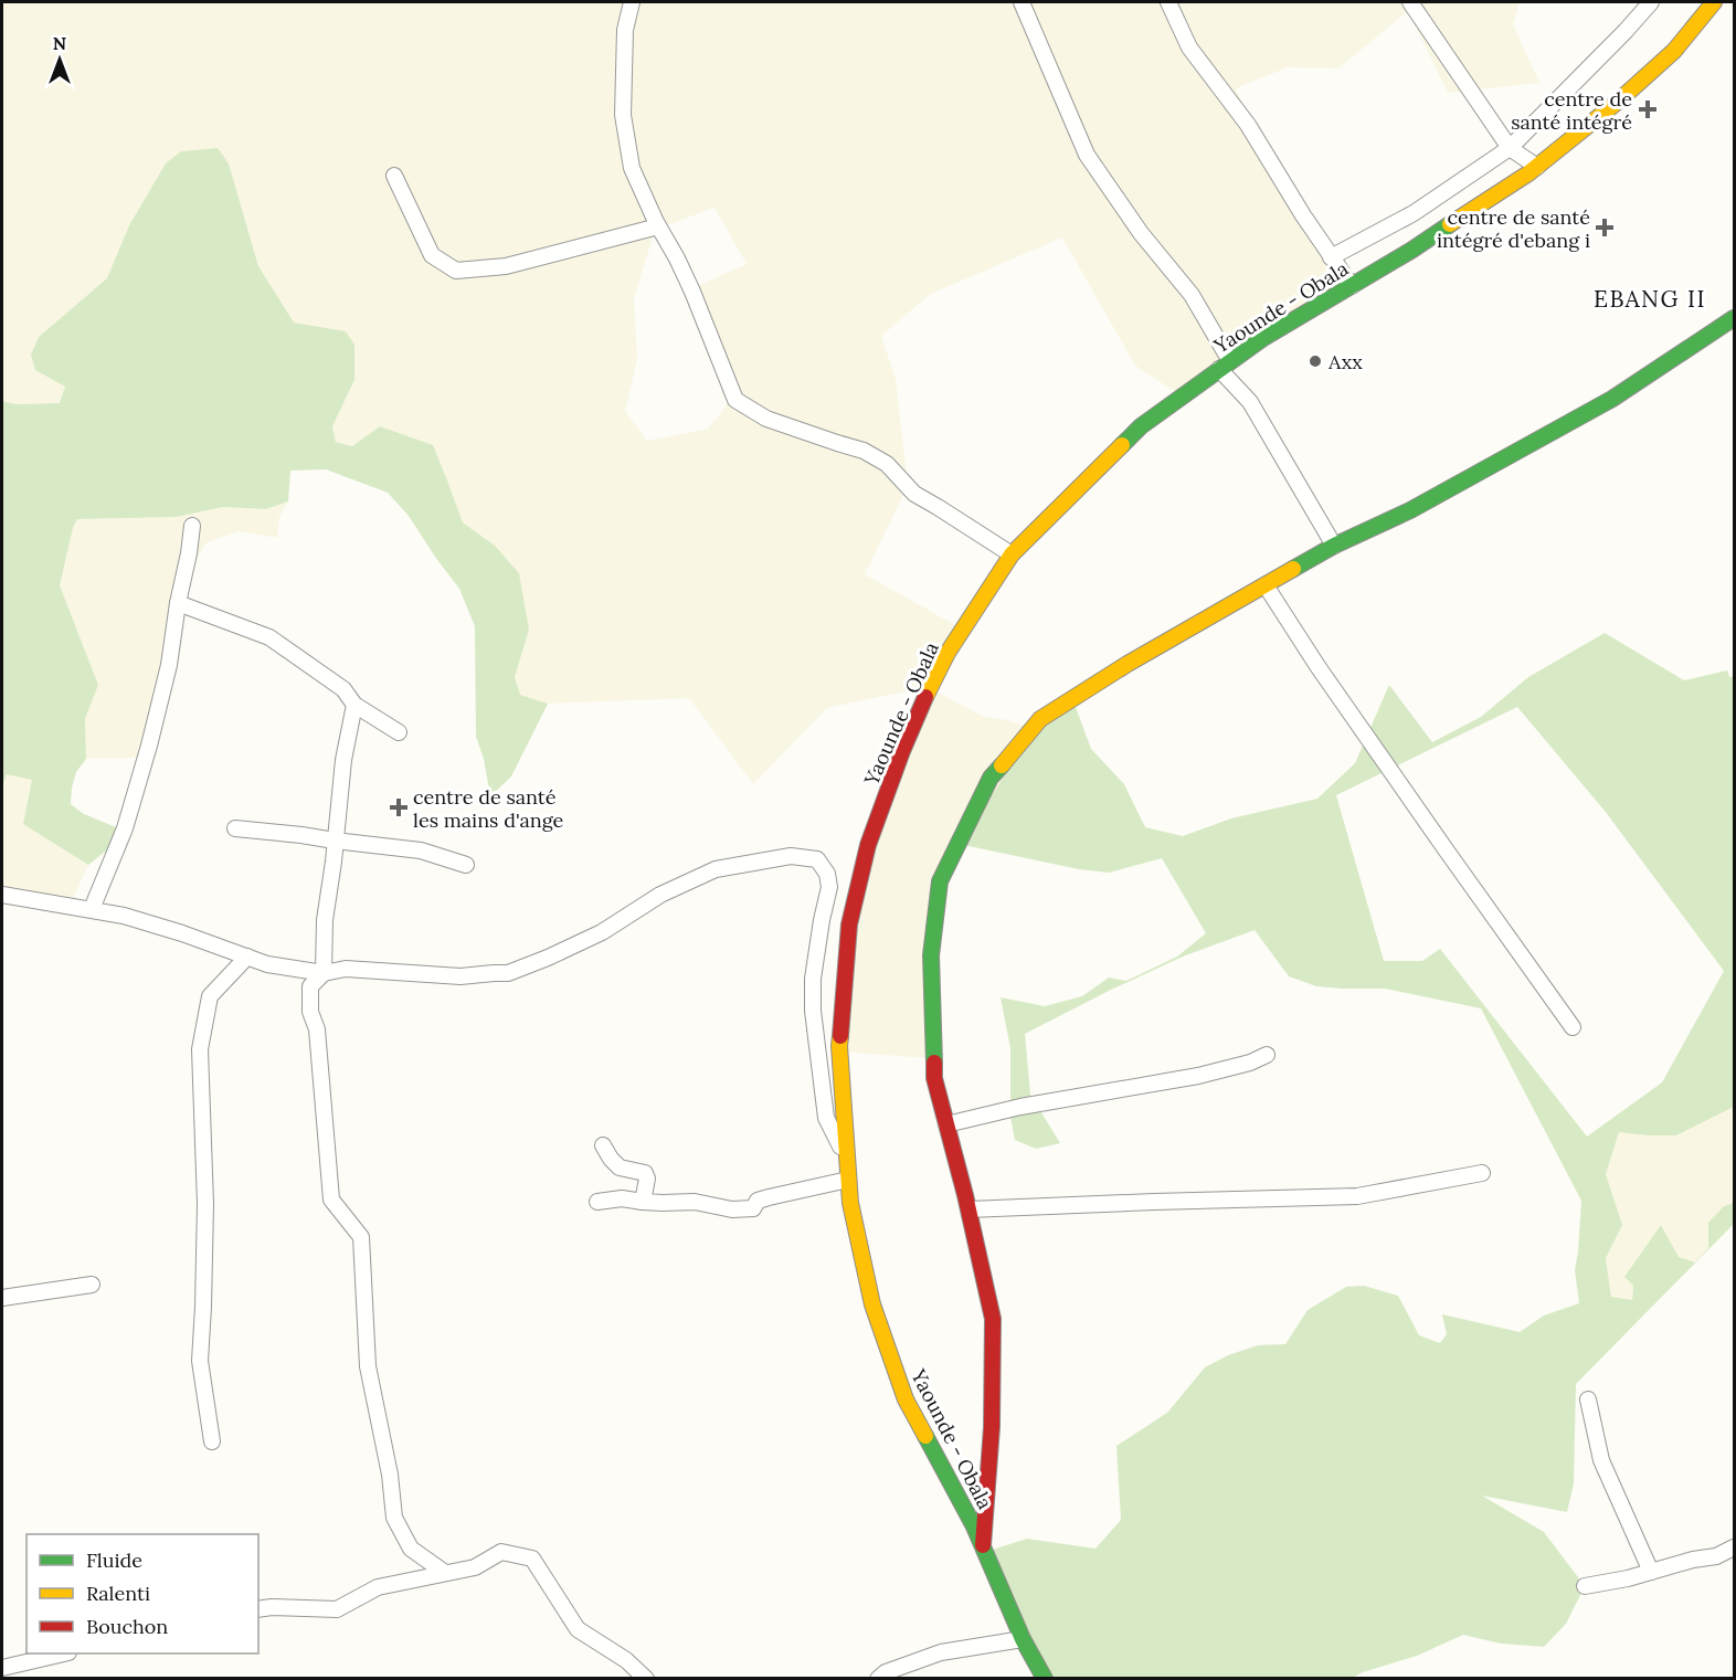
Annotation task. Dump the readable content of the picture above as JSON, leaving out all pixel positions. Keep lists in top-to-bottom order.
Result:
{
  "streets": {
    "main road": ["Yaounde - Obala"]
  },
  "districts": ["EBANG II"],
  "places": {
    "health": ["centre de santé intégré", "centre de santé intégré d'ebang i", "centre de santé les mains d'ange"],
    "other": ["Axx"]
  },
  "legend": ["Fluide", "Ralenti", "Bouchon"],
  "north": "top"
}
